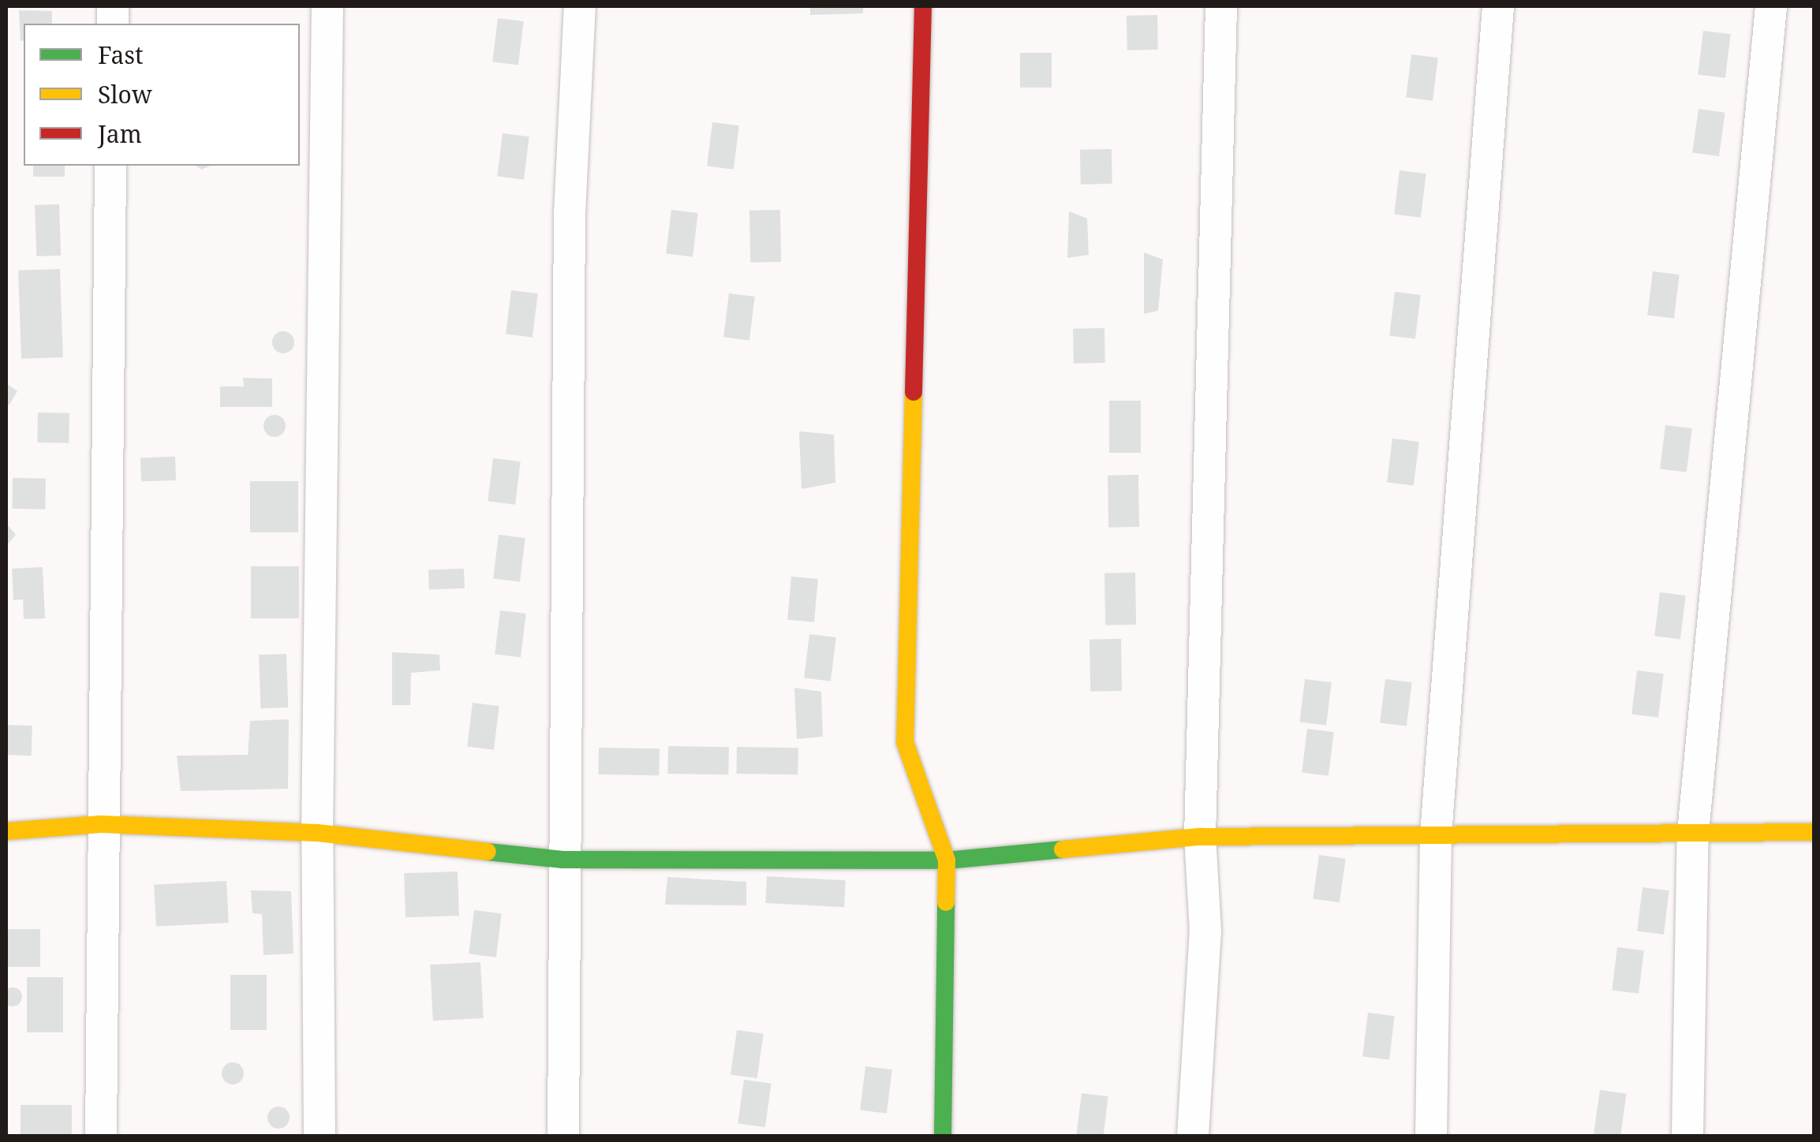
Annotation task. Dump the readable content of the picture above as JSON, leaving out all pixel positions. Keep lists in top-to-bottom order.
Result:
{
  "legend": ["Fast", "Slow", "Jam"]
}
